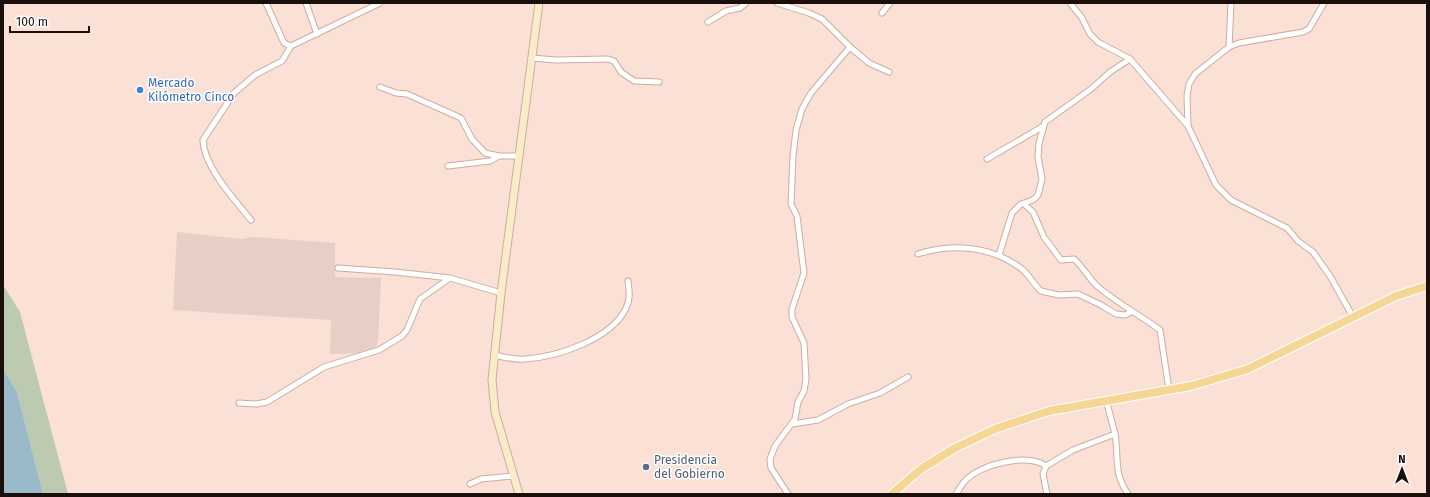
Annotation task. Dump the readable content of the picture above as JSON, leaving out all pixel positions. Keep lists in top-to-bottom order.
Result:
{
  "places": ["Mercado Kilómetro Cinco", "Presidencia del Gobierno"],
  "scale_bar": "100 m",
  "north": "top"
}
